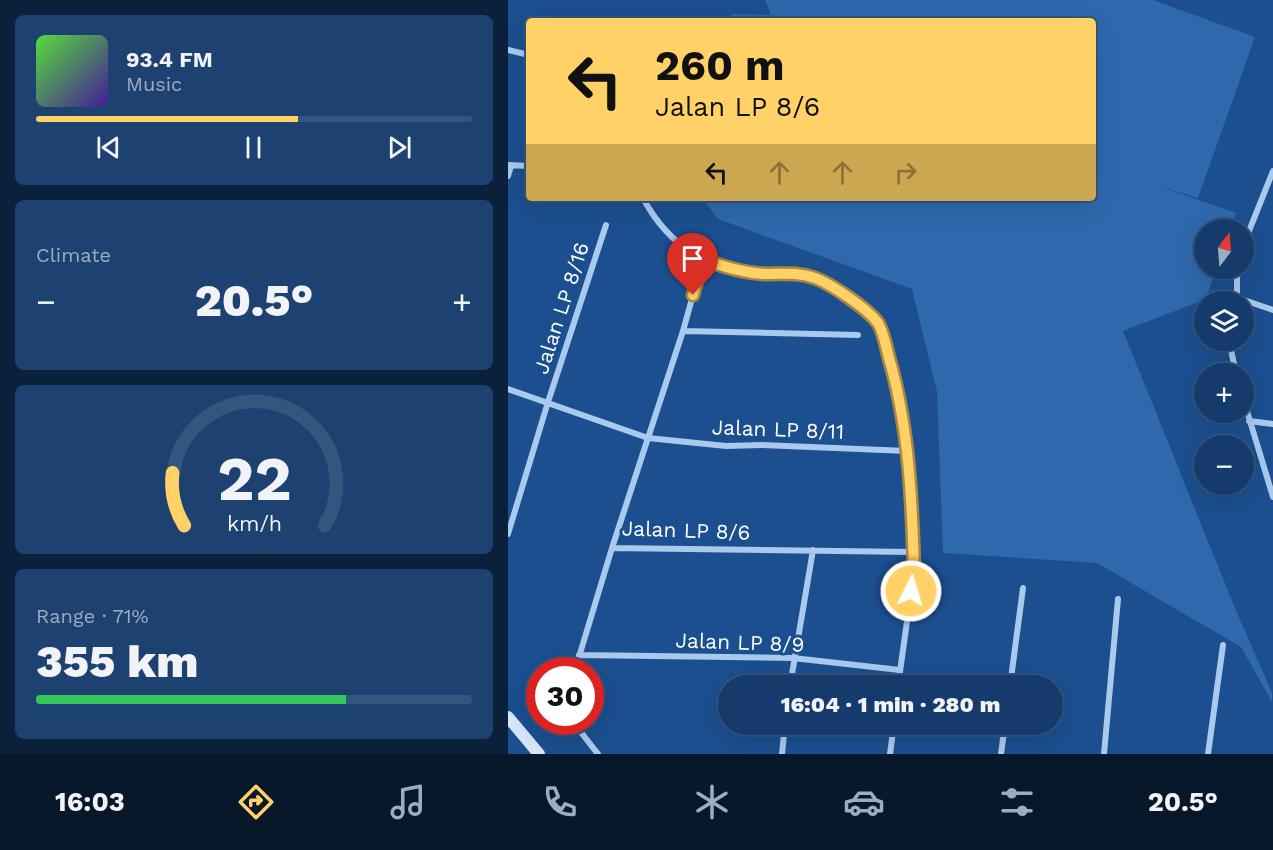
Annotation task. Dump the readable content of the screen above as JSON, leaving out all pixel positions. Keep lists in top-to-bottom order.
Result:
{
  "streets": {
    "street": [
      "Jalan LP 8/16",
      "Jalan LP 8/11",
      "Jalan LP 8/6",
      "Jalan LP 8/9"
    ]
  },
  "crossings": [
    ["Jalan LP 8/16", "Jalan LP 8/11"],
    ["Jalan LP 8/11", "Jalan LP 8/6"]
  ],
  "north": "top",
  "page": {
    "turn": ["260 m", "Jalan LP 8/6"],
    "song": ["93.4 FM", "Music"],
    "tile": [
      "Climate",
      ["Range · 71%", "355 km"]
    ],
    "map_buttons": ["+", "−"],
    "heat": ["−", "20.5°", "+"],
    "limit": "30",
    "trip": "16:04 · 1 min · 280 m",
    "tabs": ["16:03", "20.5°"],
    "gauge": ["22", "km/h"]
  }
}
